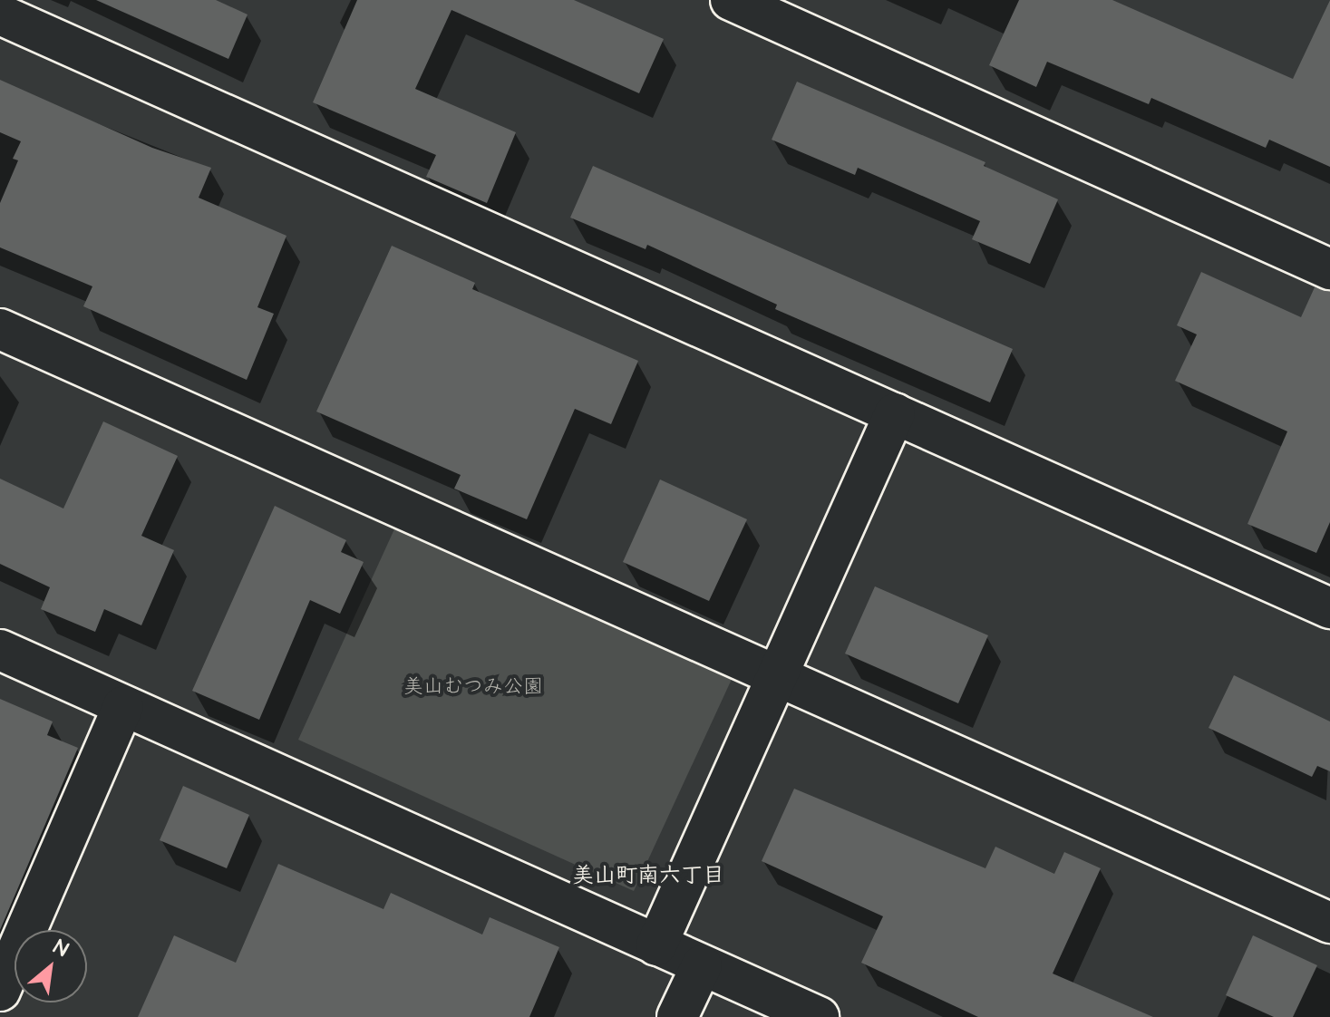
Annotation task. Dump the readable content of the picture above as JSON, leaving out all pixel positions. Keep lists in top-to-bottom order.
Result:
{
  "districts": ["美山町南六丁目"],
  "parks": ["美山むつみ公園"],
  "north": "top right"
}
